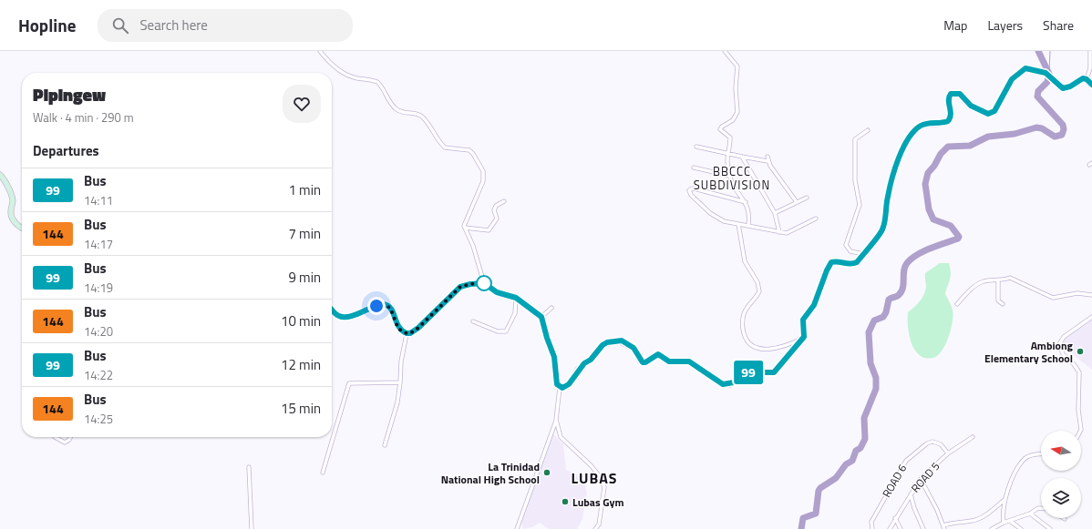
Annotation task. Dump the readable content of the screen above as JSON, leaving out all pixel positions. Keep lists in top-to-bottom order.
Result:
{
  "streets": {
    "street": ["ROAD 5", "ROAD 6"]
  },
  "crossings": [
    ["ROAD 5", "ROAD 6"]
  ],
  "districts": ["BBCCC SUBDIVISION", "LUBAS"],
  "places": ["Ambiong Elementary School", "La Trinidad National High School", "Lubas Gym"],
  "lines": ["bus line 99"],
  "north": "left",
  "page": {
    "header": "Hopline",
    "search": "Search here",
    "nav": ["Map", "Layers", "Share"],
    "on_map": "99",
    "heading": [
      ["Pipingew", "Walk · 4 min · 290 m"],
      "Departures"
    ],
    "list": [
      {
        "mark": "99",
        "name": "Bus",
        "note": "14:11",
        "value": "1 min"
      },
      {
        "mark": "144",
        "name": "Bus",
        "note": "14:17",
        "value": "7 min"
      },
      {
        "mark": "99",
        "name": "Bus",
        "note": "14:19",
        "value": "9 min"
      },
      {
        "mark": "144",
        "name": "Bus",
        "note": "14:20",
        "value": "10 min"
      },
      {
        "mark": "99",
        "name": "Bus",
        "note": "14:22",
        "value": "12 min"
      },
      {
        "mark": "144",
        "name": "Bus",
        "note": "14:25",
        "value": "15 min"
      }
    ]
  }
}
